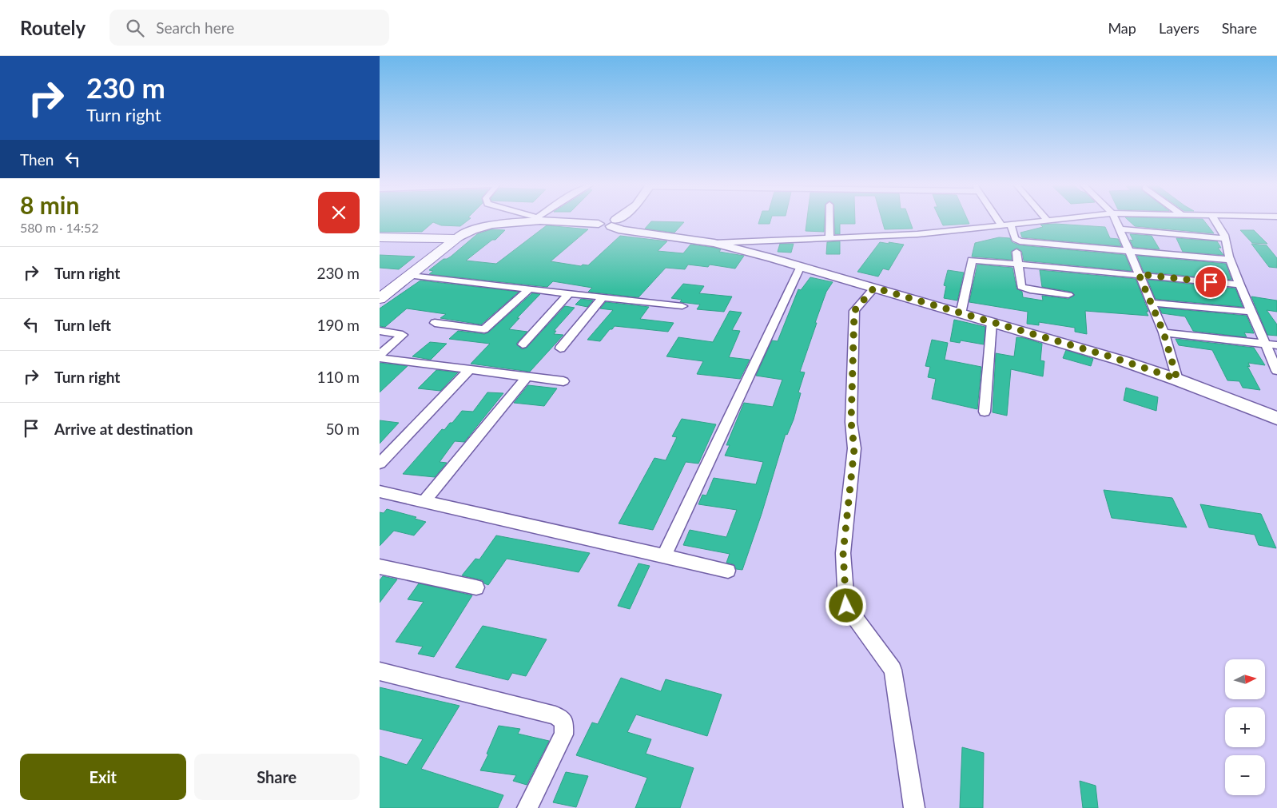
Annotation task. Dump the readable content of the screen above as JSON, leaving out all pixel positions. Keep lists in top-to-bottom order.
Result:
{
  "north": "right",
  "page": {
    "header": "Routely",
    "search": "Search here",
    "nav": ["Map", "Layers", "Share"],
    "turn": ["230 m", "Turn right"],
    "then": "Then",
    "heading": ["8 min", "580 m · 14:52"],
    "list": [
      {
        "name": "Turn right",
        "value": "230 m"
      },
      {
        "name": "Turn left",
        "value": "190 m"
      },
      {
        "name": "Turn right",
        "value": "110 m"
      },
      {
        "name": "Arrive at destination",
        "value": "50 m"
      }
    ],
    "map_buttons": ["+", "−"],
    "buttons": ["Exit", "Share"]
  }
}
